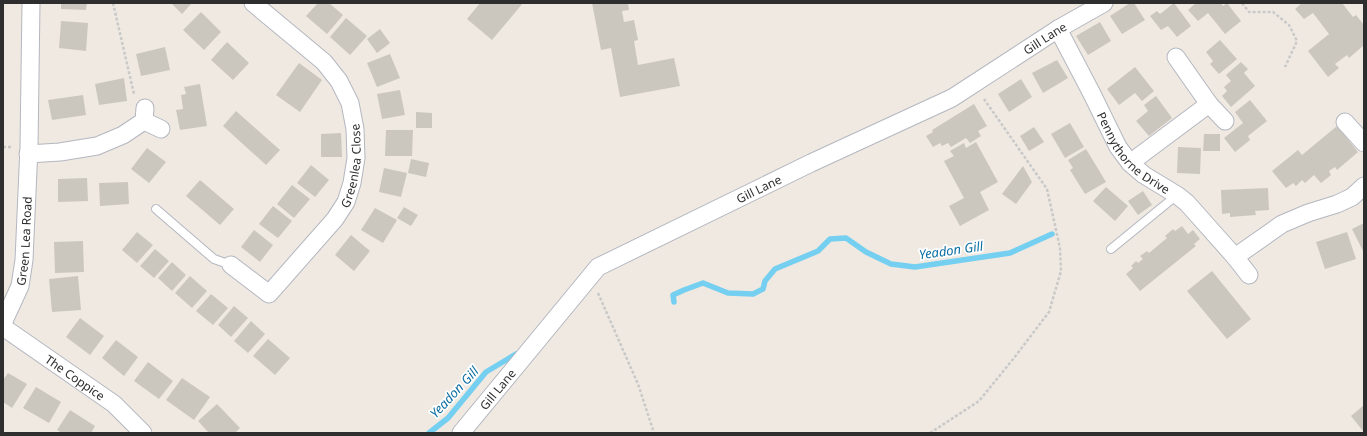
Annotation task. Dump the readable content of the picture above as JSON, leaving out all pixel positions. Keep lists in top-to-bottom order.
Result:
{
  "streets": {
    "street": [
      "Gill Lane",
      "Pennythorne Drive",
      "Greenlea Close",
      "Green Lea Road",
      "The Coppice"
    ]
  },
  "crossings": [
    ["Gill Lane", "Pennythorne Drive"]
  ],
  "water": ["Yeadon Gill"]
}
